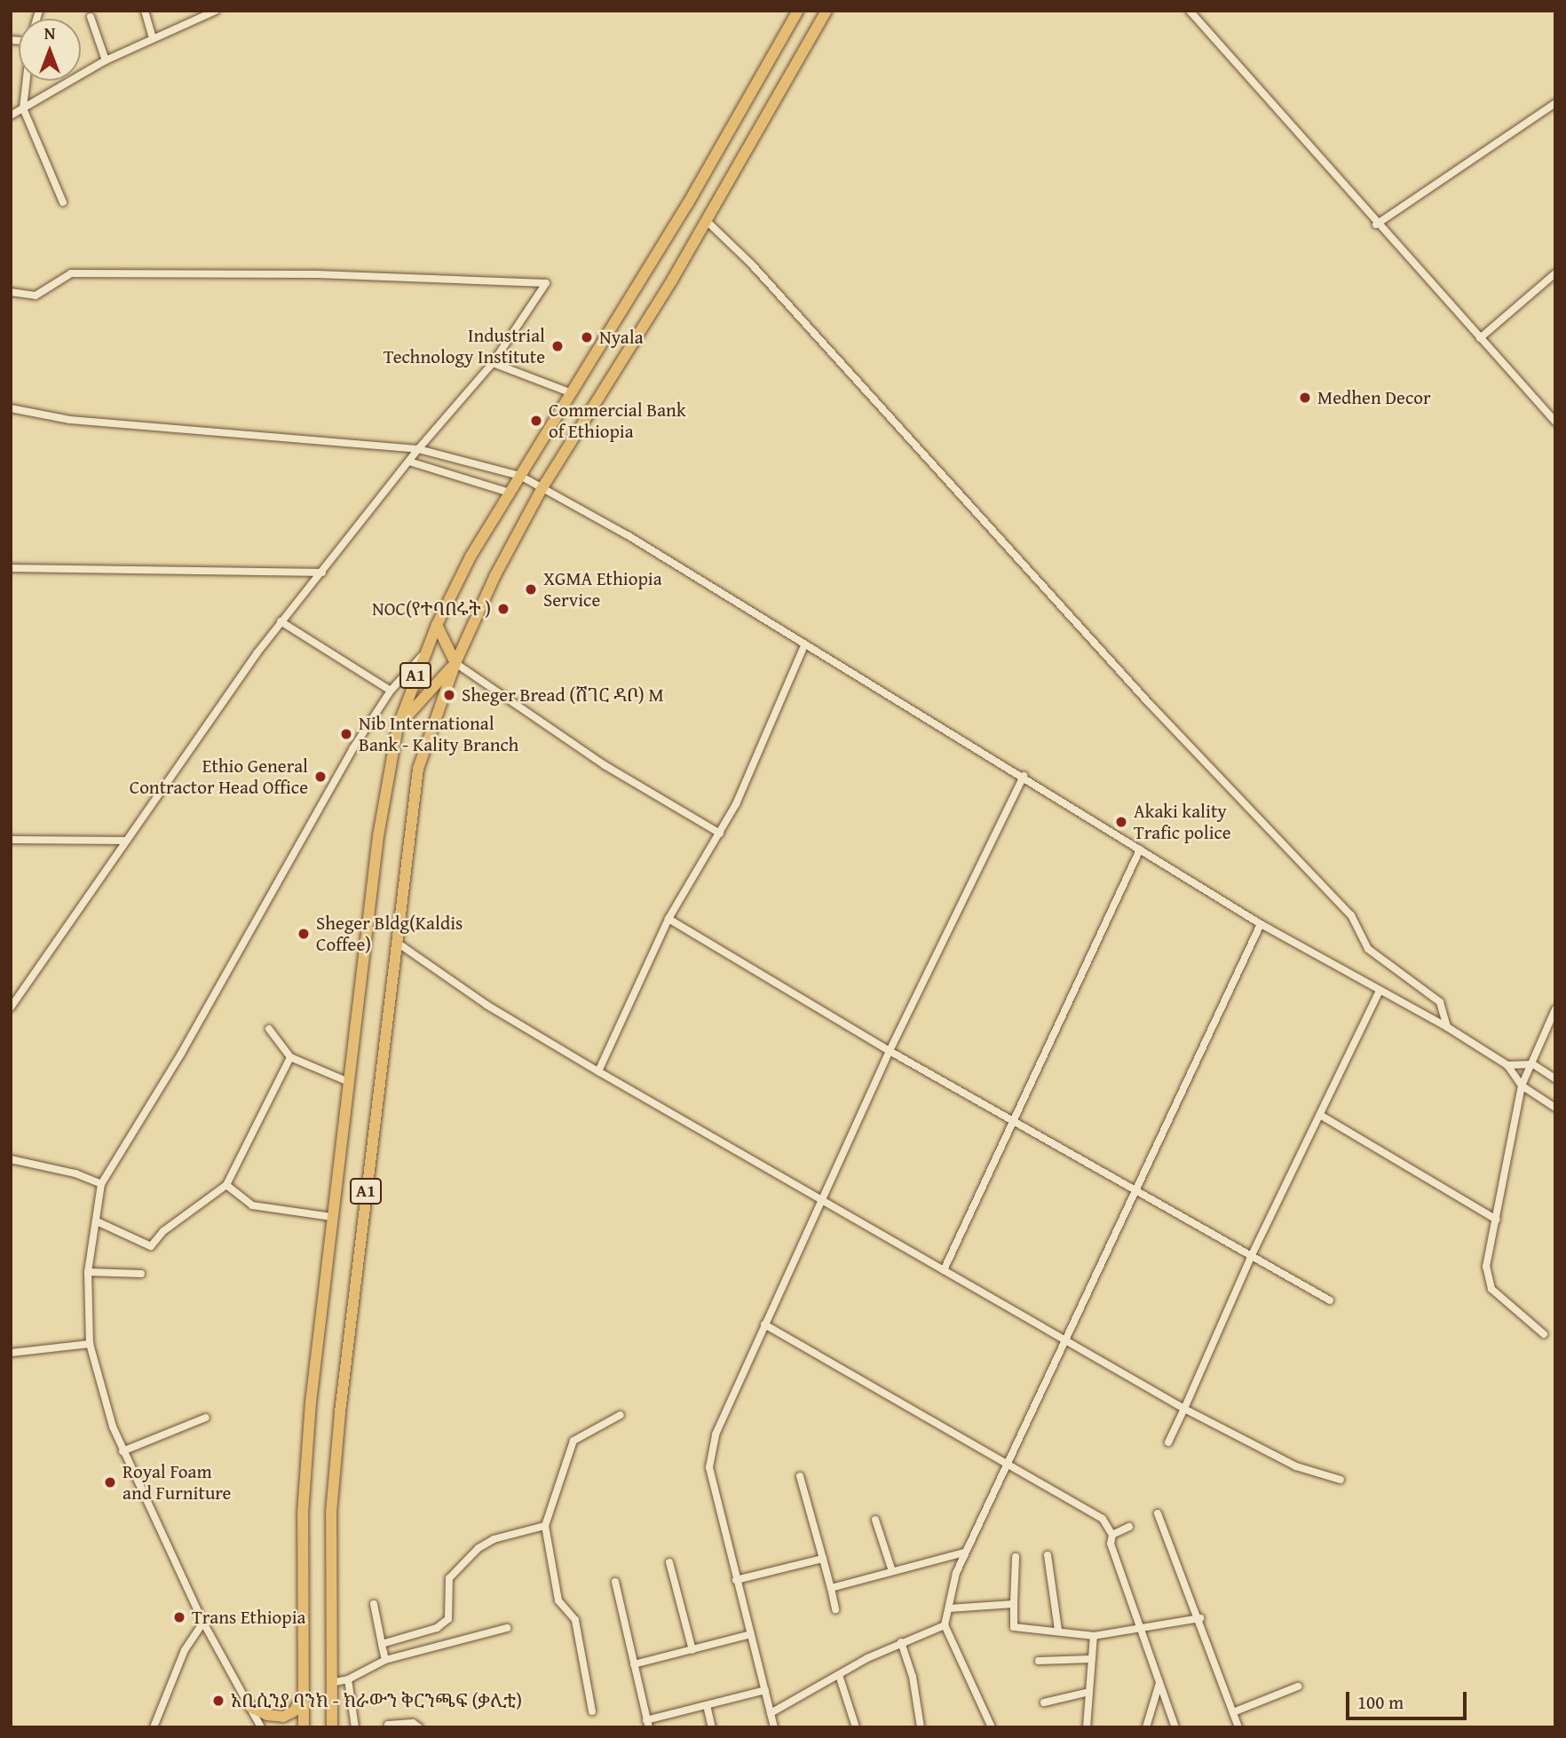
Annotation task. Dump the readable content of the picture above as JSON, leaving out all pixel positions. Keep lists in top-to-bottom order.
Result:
{
  "streets": {
    "main road": ["A1"]
  },
  "places": [
    "Nyala",
    "Industrial Technology Institute",
    "Medhen Decor",
    "Commercial Bank of Ethiopia",
    "XGMA Ethiopia Service",
    "NOC(የተባበሩት )",
    "Sheger Bread (ሸገር ዳቦ) M",
    "Nib International Bank - Kality Branch",
    "Ethio General Contractor Head Office",
    "Akaki kality Trafic police",
    "Sheger Bldg(Kaldis Coffee)",
    "Royal Foam and Furniture",
    "Trans Ethiopia",
    "አቢሲንያ ባንክ - ክራውን ቅርንጫፍ (ቃሊቲ)"
  ],
  "scale_bar": "100 m",
  "north": "top"
}
